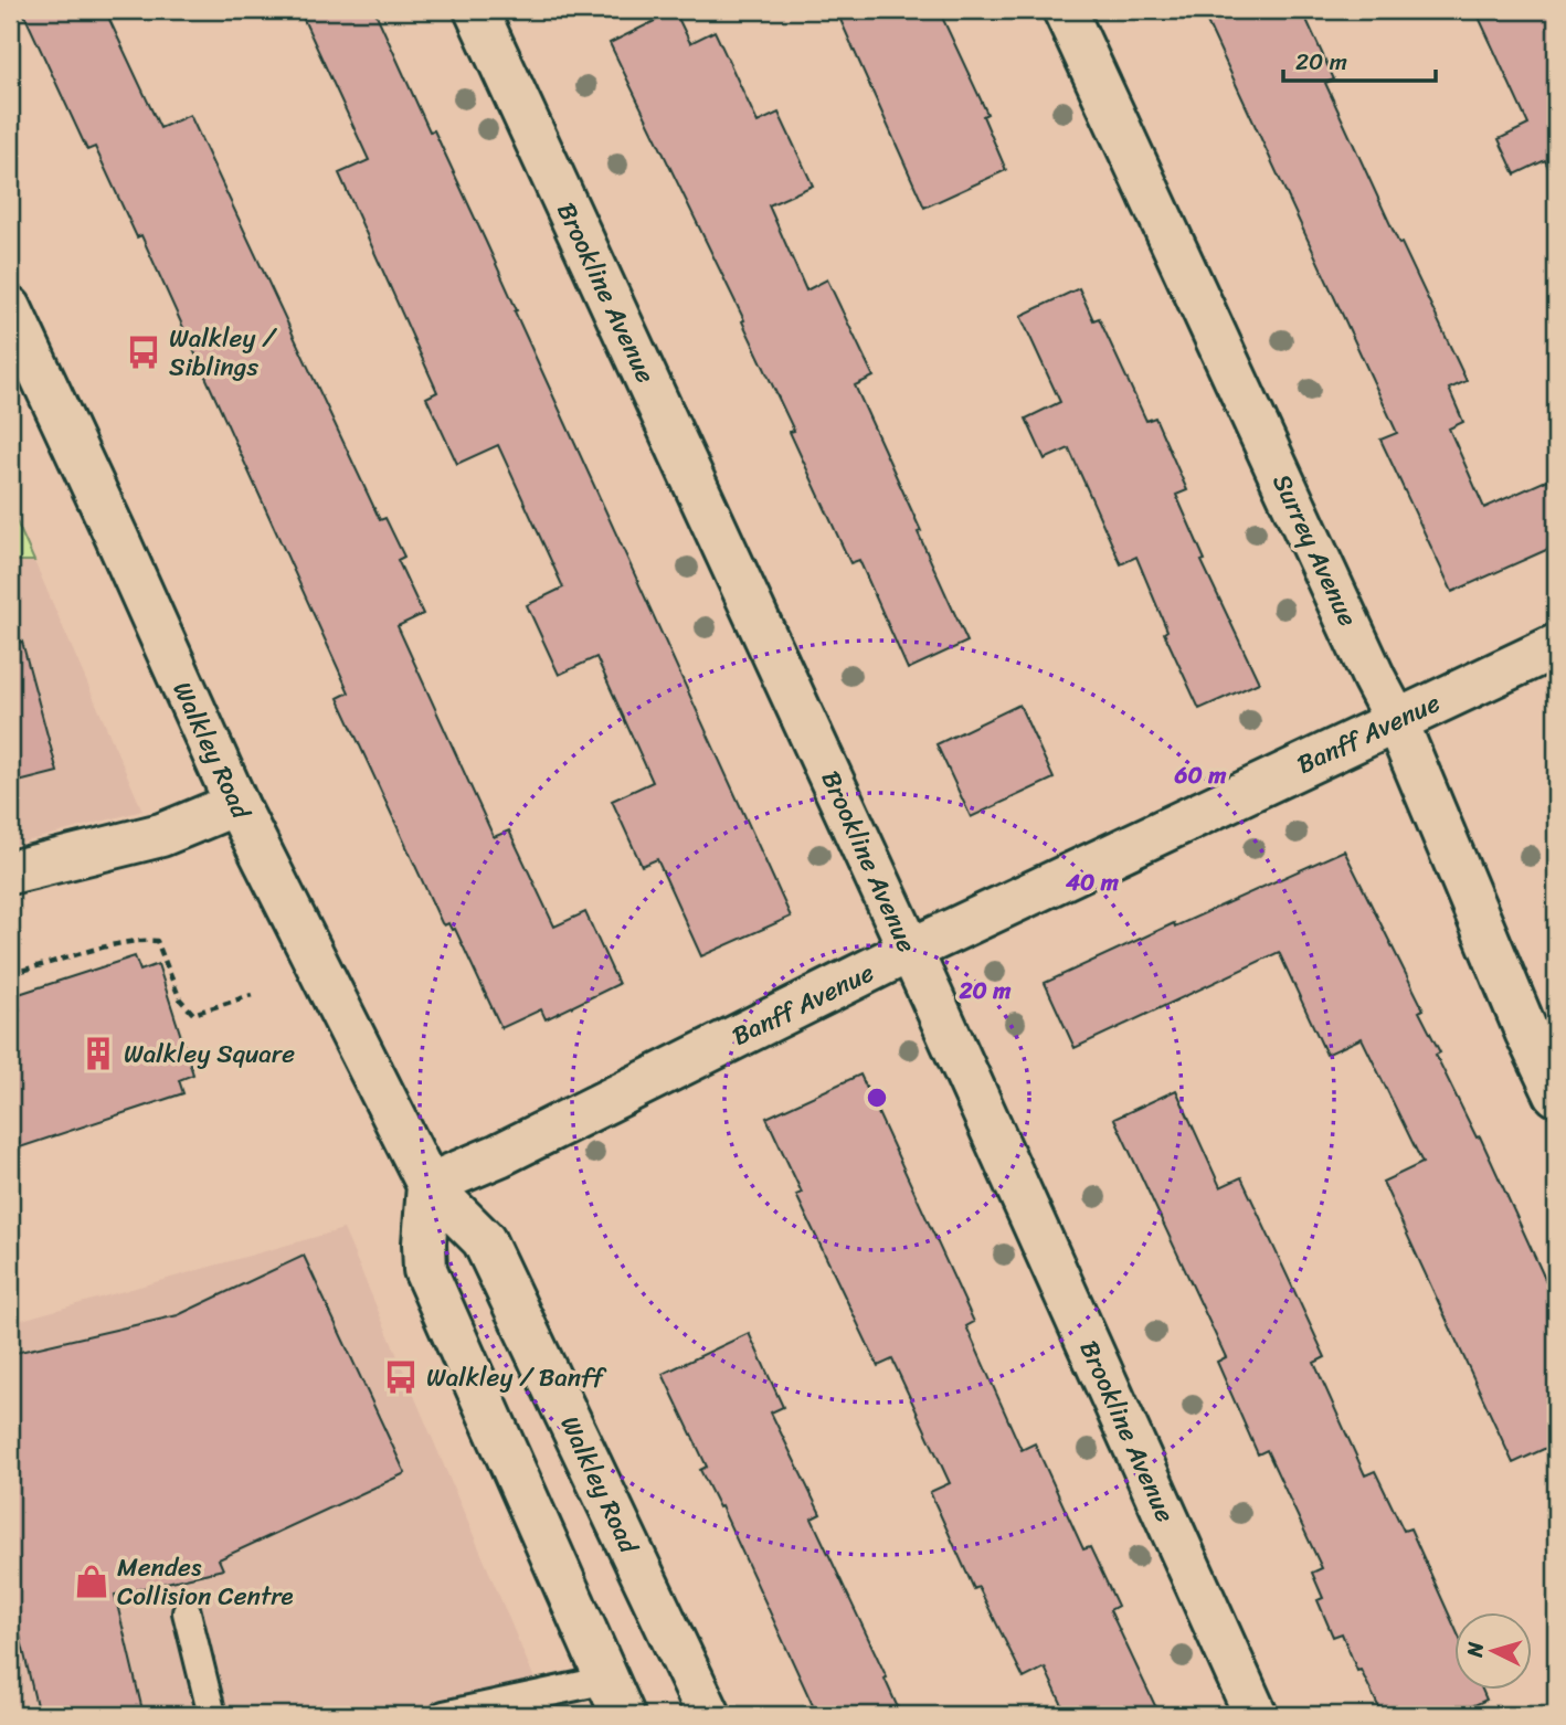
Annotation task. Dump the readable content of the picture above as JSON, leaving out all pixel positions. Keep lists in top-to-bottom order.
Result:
{
  "streets": {
    "street": [
      "Brookline Avenue",
      "Surrey Avenue",
      "Banff Avenue",
      "Walkley Road"
    ]
  },
  "crossings": [
    ["Brookline Avenue", "Banff Avenue"],
    ["Surrey Avenue", "Banff Avenue"],
    ["Banff Avenue", "Walkley Road"]
  ],
  "places": {
    "bus stop": ["Walkley / Siblings", "Walkley / Banff"],
    "building": ["Walkley Square"],
    "shop": ["Mendes Collision Centre"]
  },
  "scale_bar": "20 m",
  "north": "left",
  "rings": ["60 m", "40 m", "20 m"]
}
